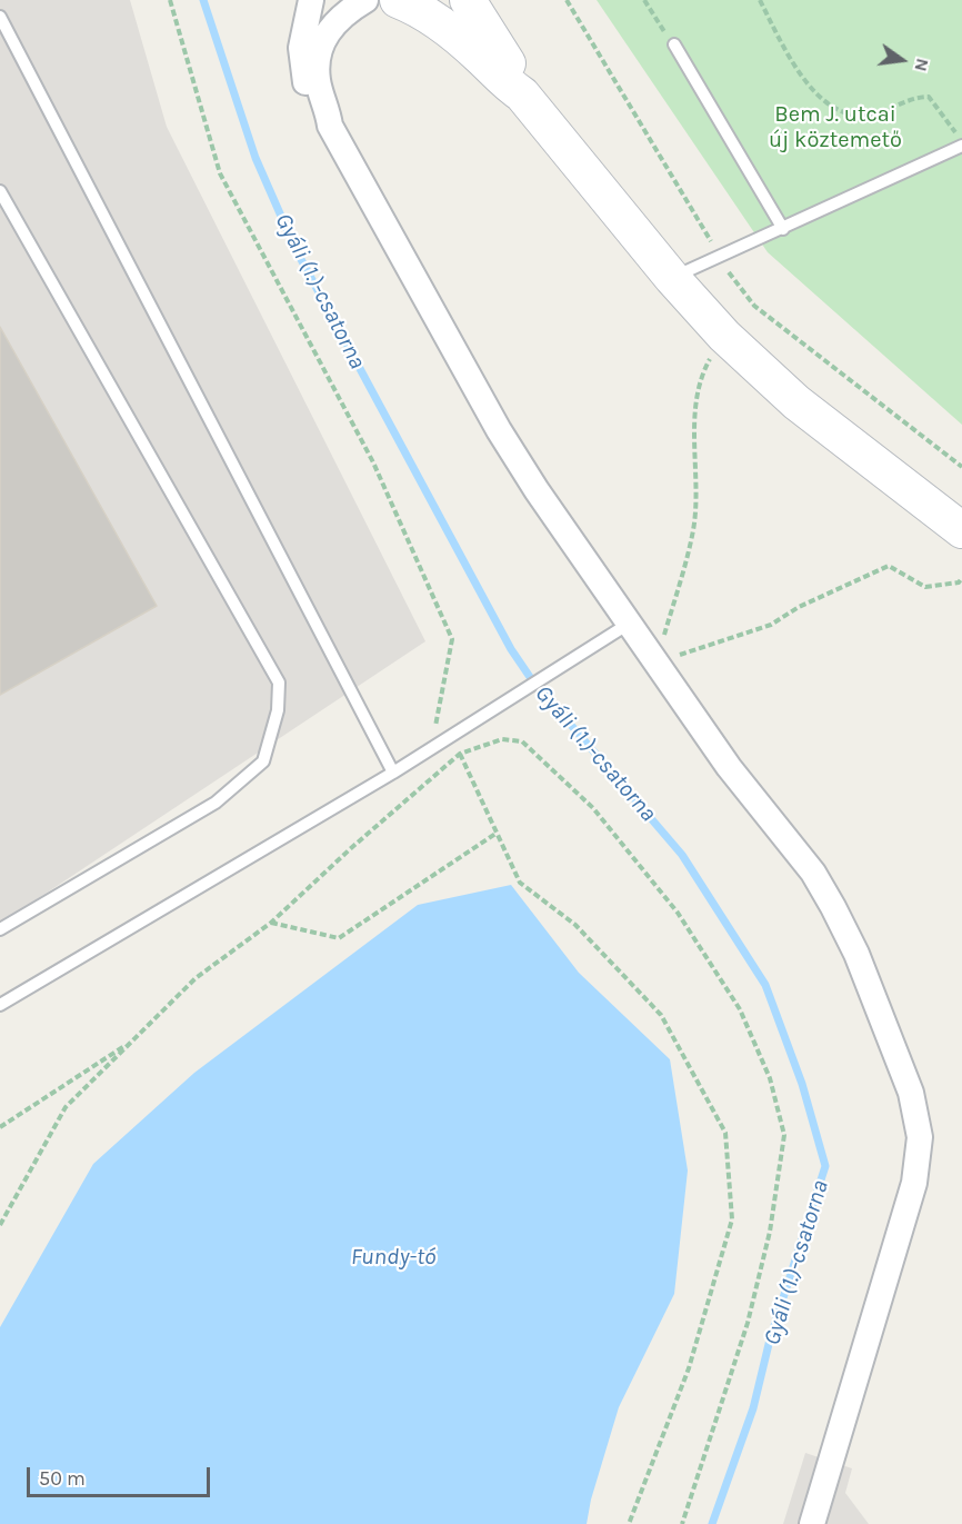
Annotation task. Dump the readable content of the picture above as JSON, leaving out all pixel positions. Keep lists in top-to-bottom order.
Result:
{
  "water": ["Gyáli (1.)-csatorna", "Fundy-tó"],
  "parks": ["Bem J. utcai új köztemető"],
  "scale_bar": "50 m",
  "north": "right"
}
